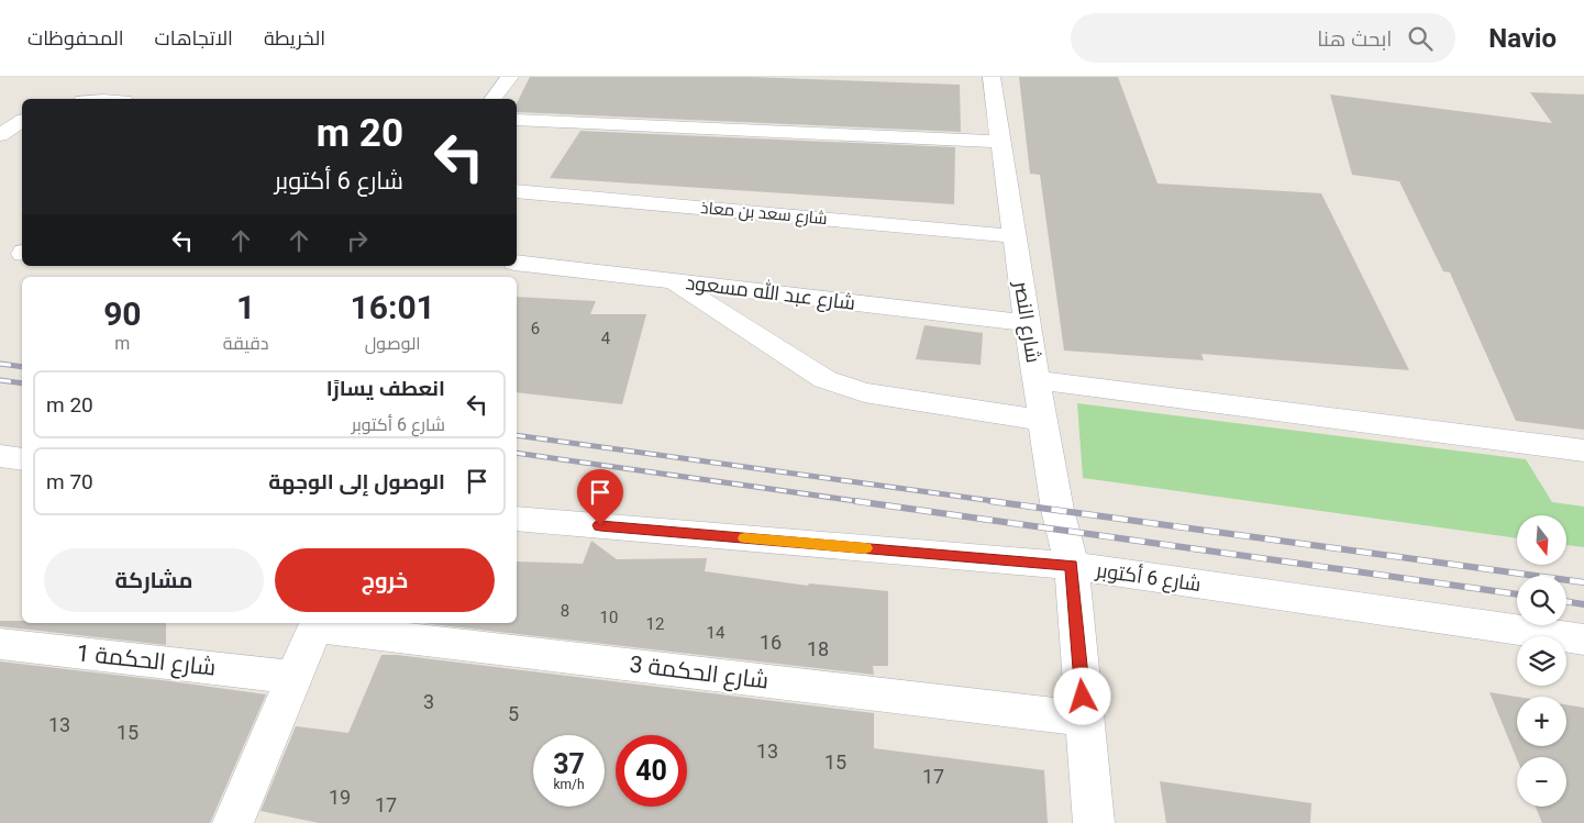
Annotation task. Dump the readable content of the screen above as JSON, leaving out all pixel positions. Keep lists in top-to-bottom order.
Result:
{
  "streets": {
    "street": [
      "شارع سعد بن معاذ",
      "شارع عبد الله مسعود",
      "شارع النصر",
      "شارع 6 أكتوبر",
      "شارع الحكمة 1",
      "شارع الحكمة 3"
    ]
  },
  "crossings": [
    ["شارع سعد بن معاذ", "شارع النصر"],
    ["شارع عبد الله مسعود", "شارع النصر"],
    ["شارع النصر", "شارع 6 أكتوبر"],
    ["شارع النصر", "شارع الحكمة 3"]
  ],
  "house_numbers": [
    "6",
    "4",
    "8",
    "10",
    "12",
    "14",
    "16",
    "18",
    "3",
    "5",
    "13",
    "15",
    "13",
    "15",
    "17",
    "19",
    "17"
  ],
  "north": "bottom",
  "page": {
    "header": "Navio",
    "search": "ابحث هنا",
    "nav": ["الخريطة", "الاتجاهات", "المحفوظات"],
    "turn": ["20 m", "شارع 6 أكتوبر"],
    "eta": [
      "16:01",
      "الوصول",
      "1",
      "دقيقة",
      "90",
      "m"
    ],
    "list": [
      {
        "name": "انعطف يسارًا",
        "note": "شارع 6 أكتوبر",
        "value": "20 m"
      },
      {
        "name": "الوصول إلى الوجهة",
        "value": "70 m"
      }
    ],
    "map_buttons": ["+", "−"],
    "buttons": ["خروج", "مشاركة"],
    "speed": "37 km/h",
    "limit": "40"
  }
}
